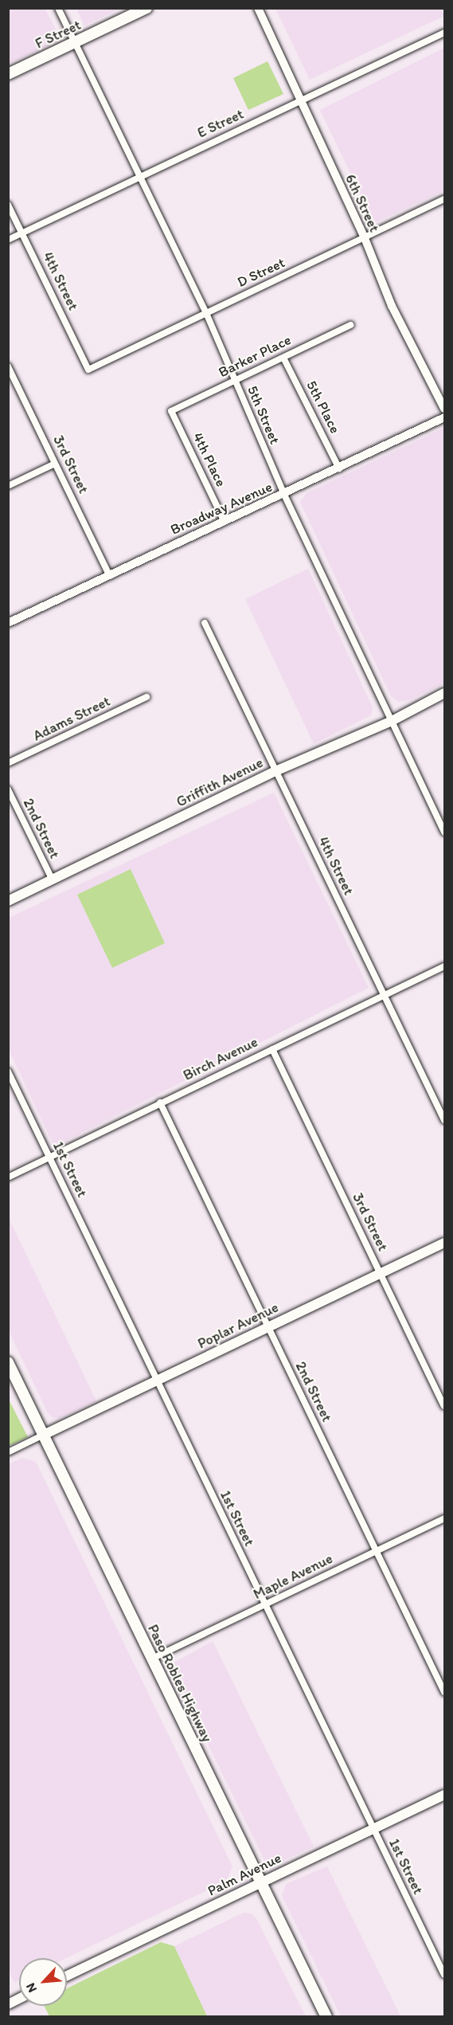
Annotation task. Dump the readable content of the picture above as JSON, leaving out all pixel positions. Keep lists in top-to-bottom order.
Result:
{
  "streets": {
    "main road": [
      "F Street",
      "Griffith Avenue",
      "Poplar Avenue",
      "Paso Robles Highway",
      "Palm Avenue"
    ],
    "street": [
      "E Street",
      "6th Street",
      "D Street",
      "4th Street",
      "Barker Place",
      "5th Place",
      "5th Street",
      "4th Place",
      "3rd Street",
      "Broadway Avenue",
      "Adams Street",
      "2nd Street",
      "Birch Avenue",
      "1st Street",
      "Maple Avenue"
    ]
  },
  "crossings": [
    ["F Street", "5th Street"],
    ["E Street", "6th Street"],
    ["E Street", "4th Street"],
    ["E Street", "5th Street"],
    ["6th Street", "D Street"],
    ["D Street", "4th Street"],
    ["D Street", "5th Street"],
    ["4th Street", "Griffith Avenue"],
    ["4th Street", "Birch Avenue"],
    ["Barker Place", "5th Place"],
    ["Barker Place", "5th Street"],
    ["Barker Place", "4th Place"],
    ["5th Place", "Broadway Avenue"],
    ["5th Street", "Broadway Avenue"],
    ["5th Street", "Griffith Avenue"],
    ["4th Place", "Broadway Avenue"],
    ["3rd Street", "Broadway Avenue"],
    ["3rd Street", "Birch Avenue"],
    ["3rd Street", "Poplar Avenue"],
    ["Griffith Avenue", "2nd Street"],
    ["2nd Street", "Birch Avenue"],
    ["2nd Street", "Poplar Avenue"],
    ["2nd Street", "Maple Avenue"],
    ["Birch Avenue", "1st Street"],
    ["1st Street", "Poplar Avenue"],
    ["1st Street", "Maple Avenue"],
    ["1st Street", "Palm Avenue"],
    ["Poplar Avenue", "Paso Robles Highway"],
    ["Maple Avenue", "Paso Robles Highway"],
    ["Paso Robles Highway", "Palm Avenue"]
  ],
  "north": "bottom left"
}
